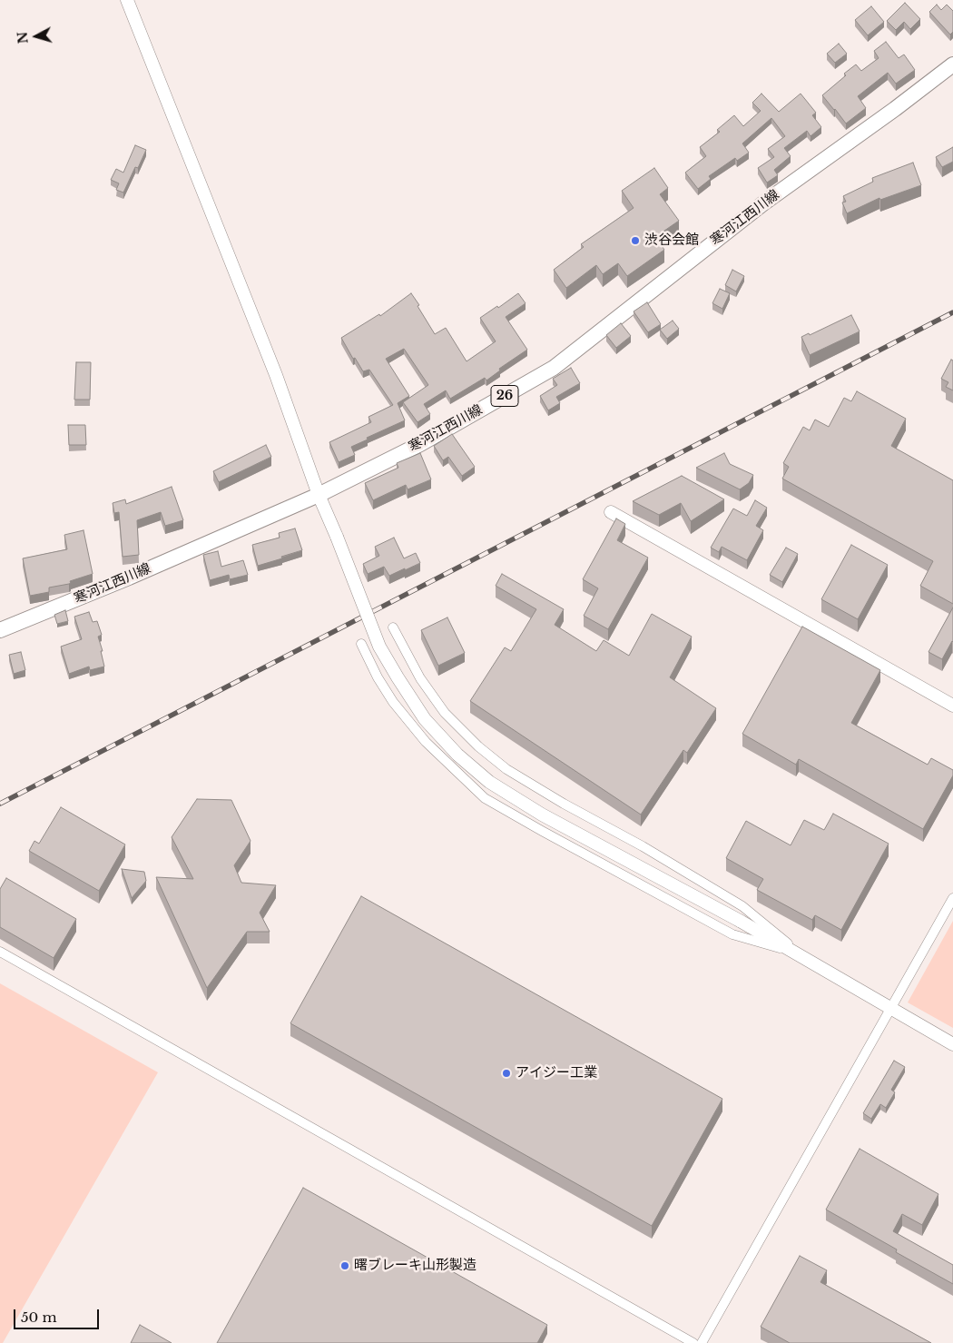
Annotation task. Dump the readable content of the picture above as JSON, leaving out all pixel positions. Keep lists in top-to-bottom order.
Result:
{
  "streets": {
    "main road": ["寒河江西川線", "26"]
  },
  "places": ["渋谷会館", "アイジー工業", "曙ブレーキ山形製造"],
  "scale_bar": "50 m",
  "north": "left"
}
